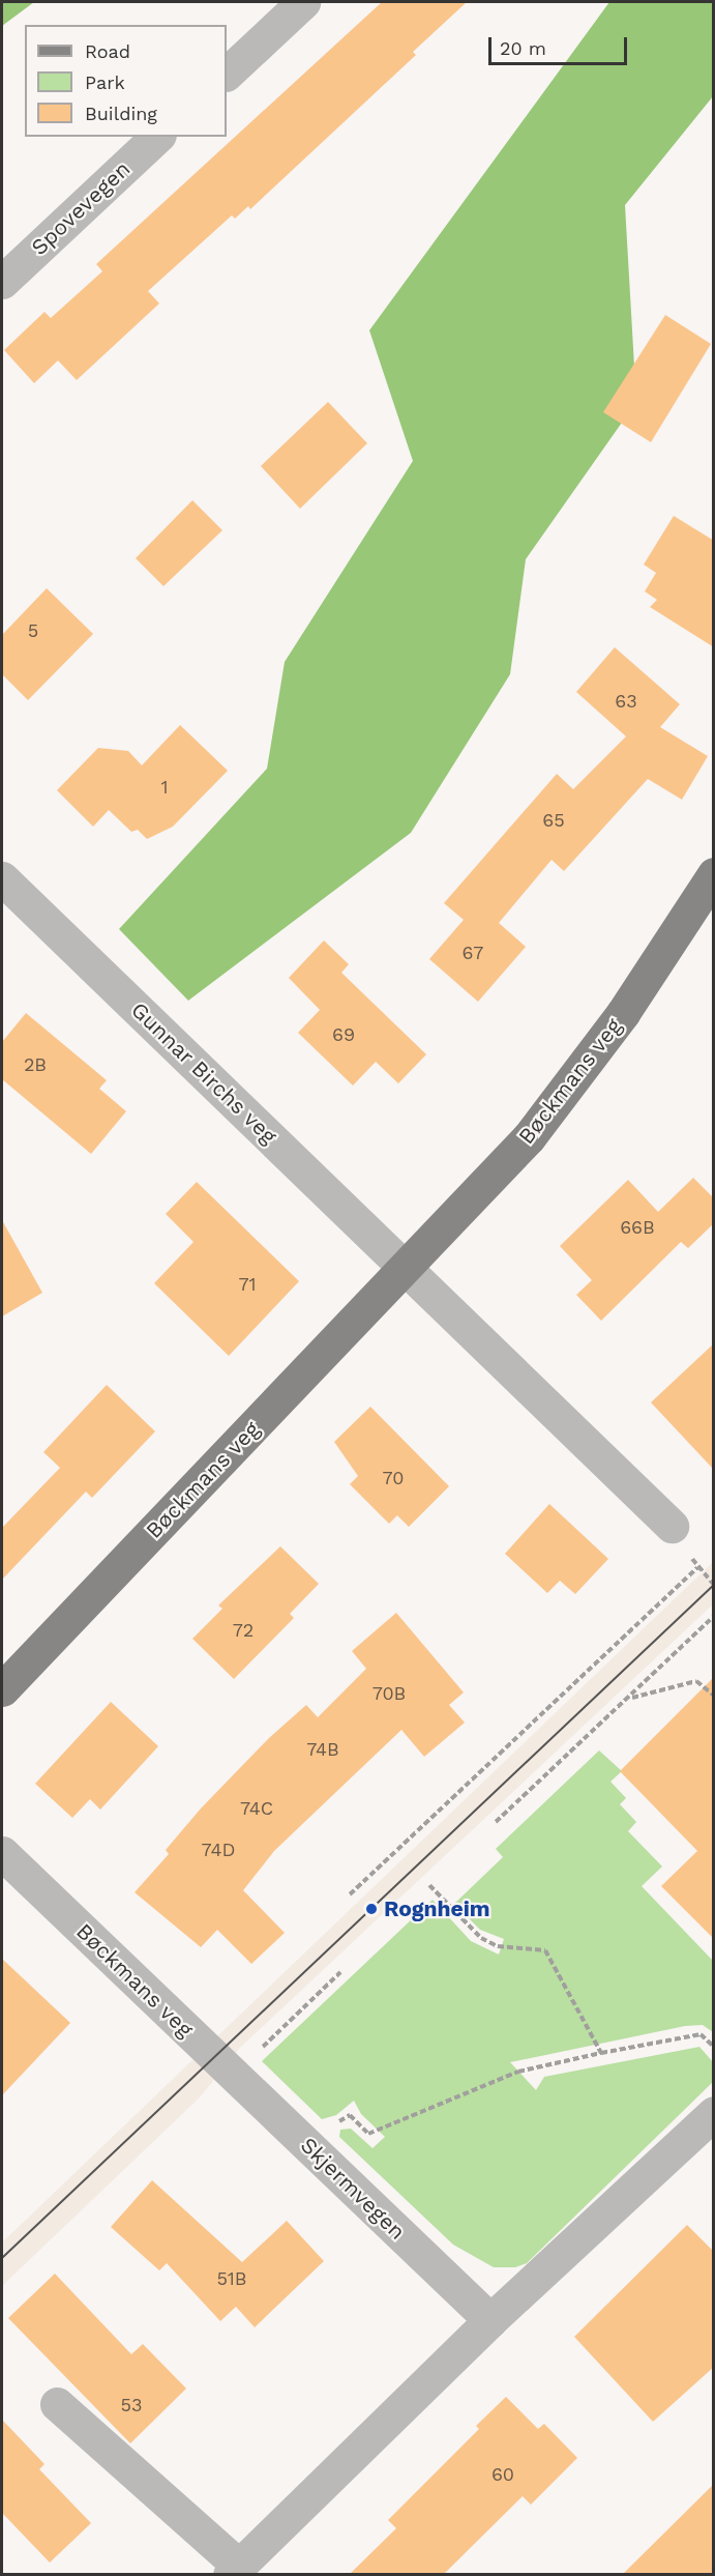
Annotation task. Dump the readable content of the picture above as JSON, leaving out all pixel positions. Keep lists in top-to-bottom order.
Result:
{
  "streets": {
    "main road": ["Bøckmans veg"],
    "street": ["Spovevegen", "Gunnar Birchs veg", "Skjermvegen"]
  },
  "crossings": [
    ["Gunnar Birchs veg", "Bøckmans veg"],
    ["Bøckmans veg", "Skjermvegen"]
  ],
  "places": ["Rognheim"],
  "house_numbers": [
    "5",
    "63",
    "1",
    "65",
    "67",
    "69",
    "2B",
    "66B",
    "71",
    "70",
    "72",
    "70B",
    "74B",
    "74C",
    "74D",
    "51B",
    "53",
    "60"
  ],
  "legend": ["Road", "Park", "Building"],
  "scale_bar": "20 m"
}
